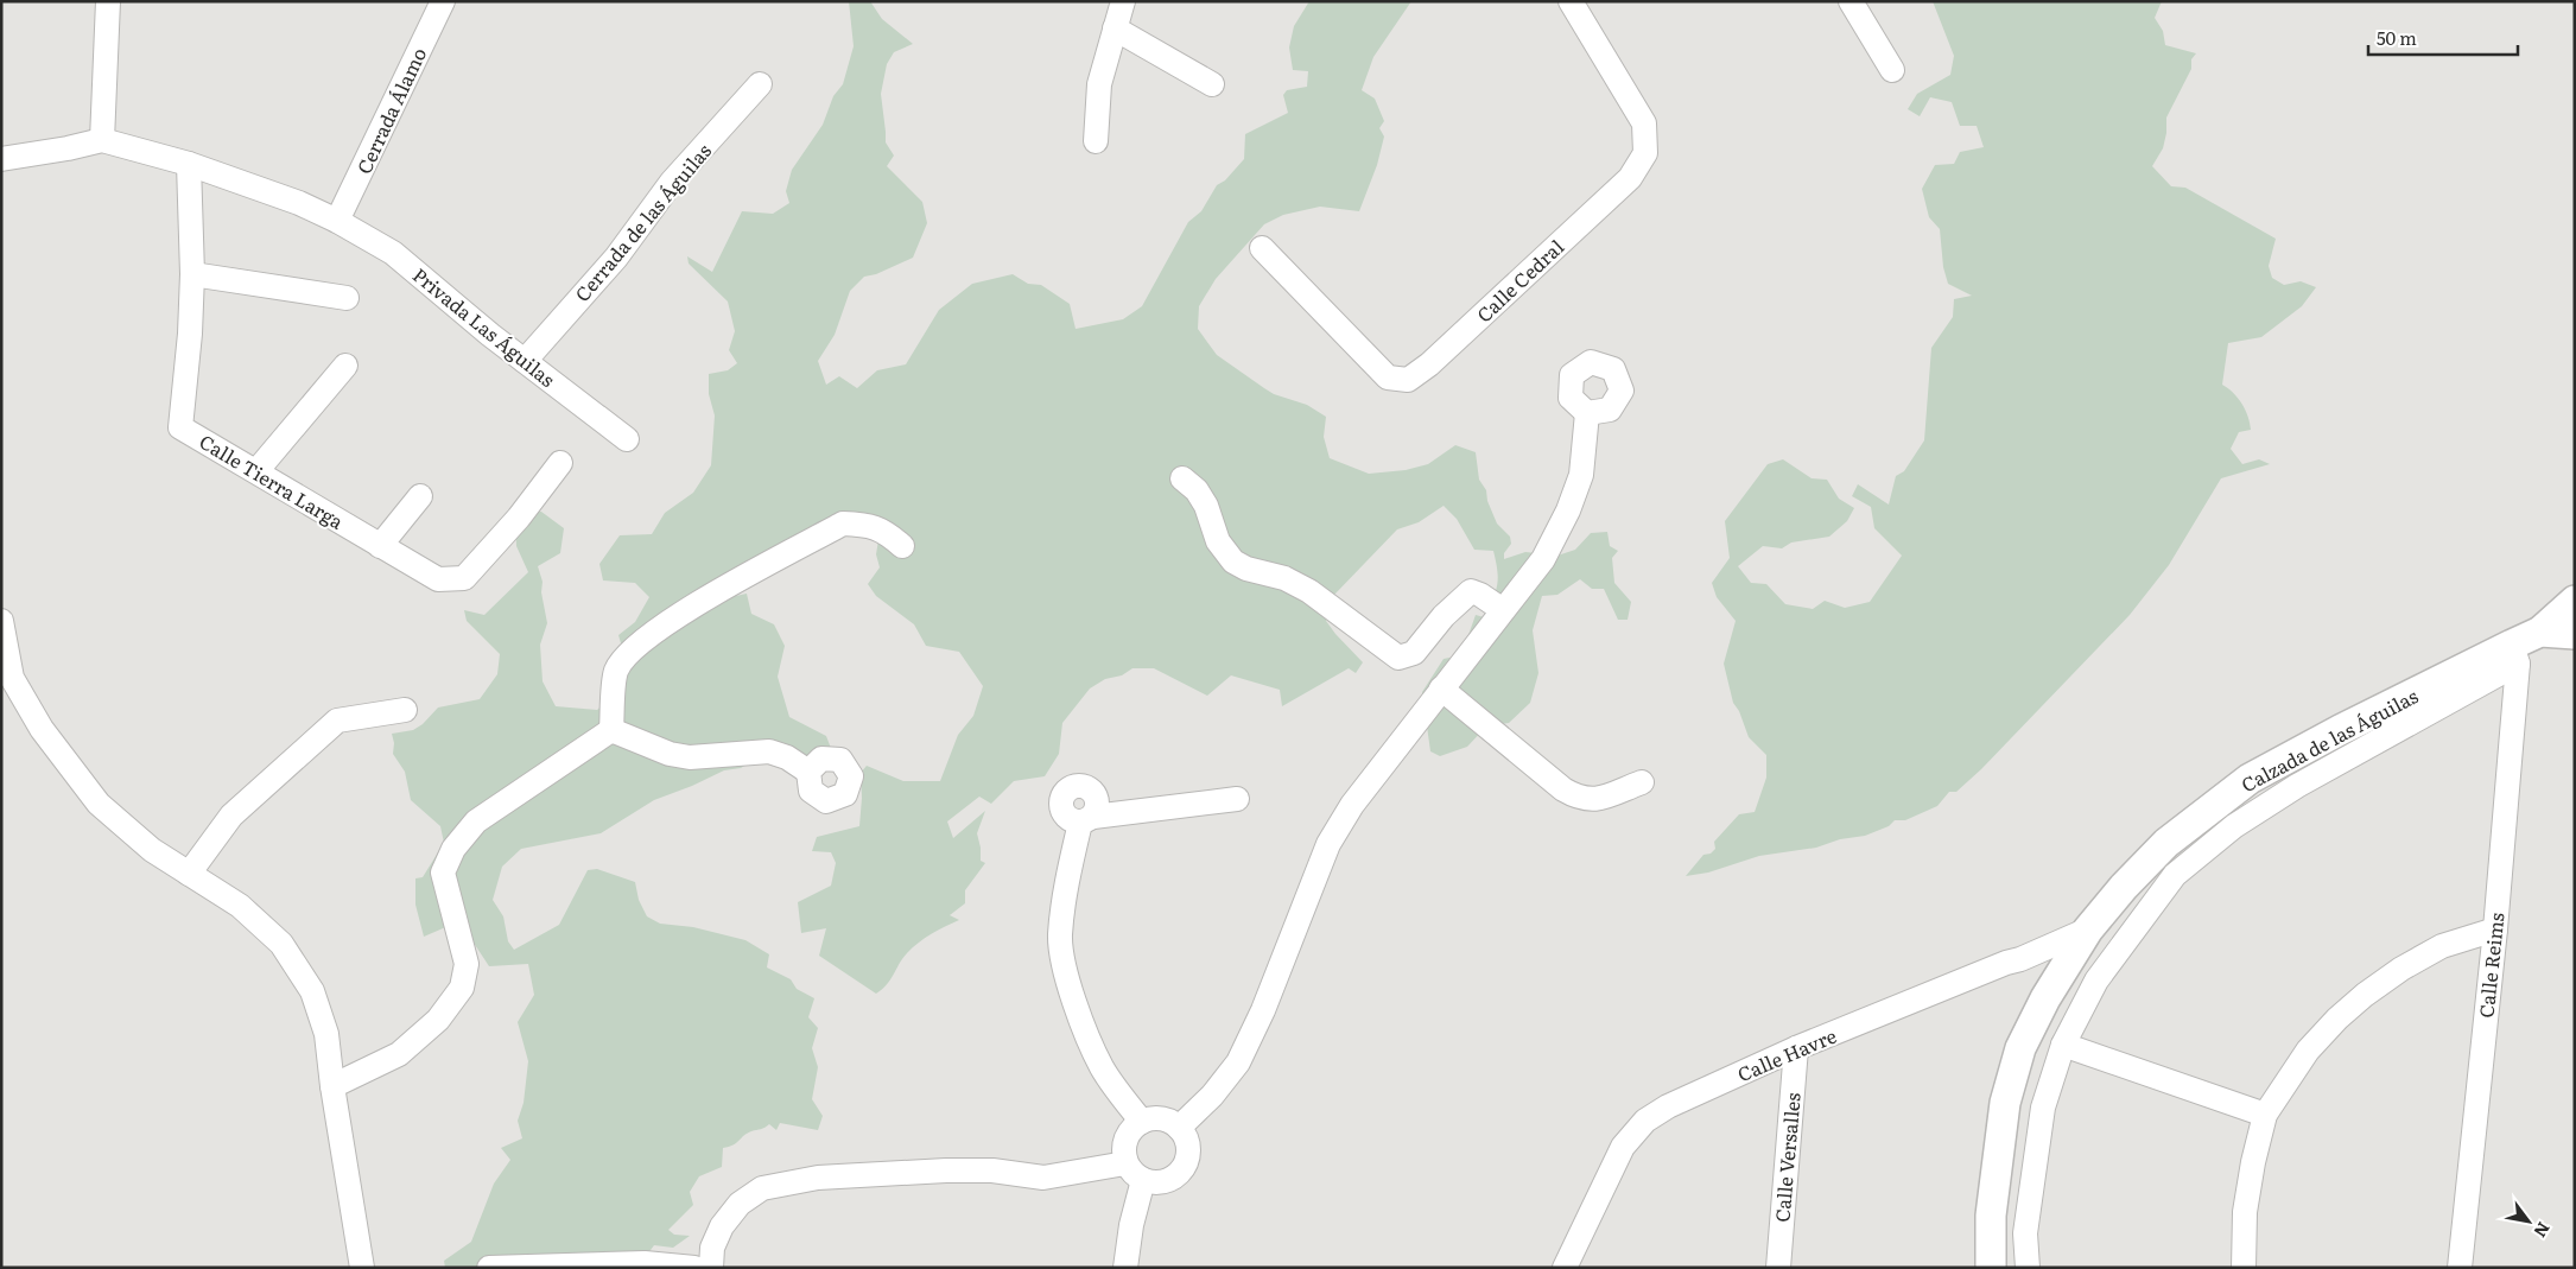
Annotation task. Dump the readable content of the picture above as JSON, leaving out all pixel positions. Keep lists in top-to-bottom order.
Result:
{
  "streets": {
    "main road": ["Calzada de las Águilas"],
    "street": [
      "Cerrada Álamo",
      "Cerrada de las Águilas",
      "Calle Cedral",
      "Privada Las Águilas",
      "Calle Tierra Larga",
      "Calle Reims",
      "Calle Havre",
      "Calle Versalles"
    ]
  },
  "crossings": [
    ["Cerrada Álamo", "Privada Las Águilas"],
    ["Cerrada de las Águilas", "Privada Las Águilas"],
    ["Privada Las Águilas", "Calle Tierra Larga"],
    ["Calzada de las Águilas", "Calle Reims"],
    ["Calzada de las Águilas", "Calle Havre"],
    ["Calle Havre", "Calle Versalles"]
  ],
  "scale_bar": "50 m",
  "north": "bottom right"
}
